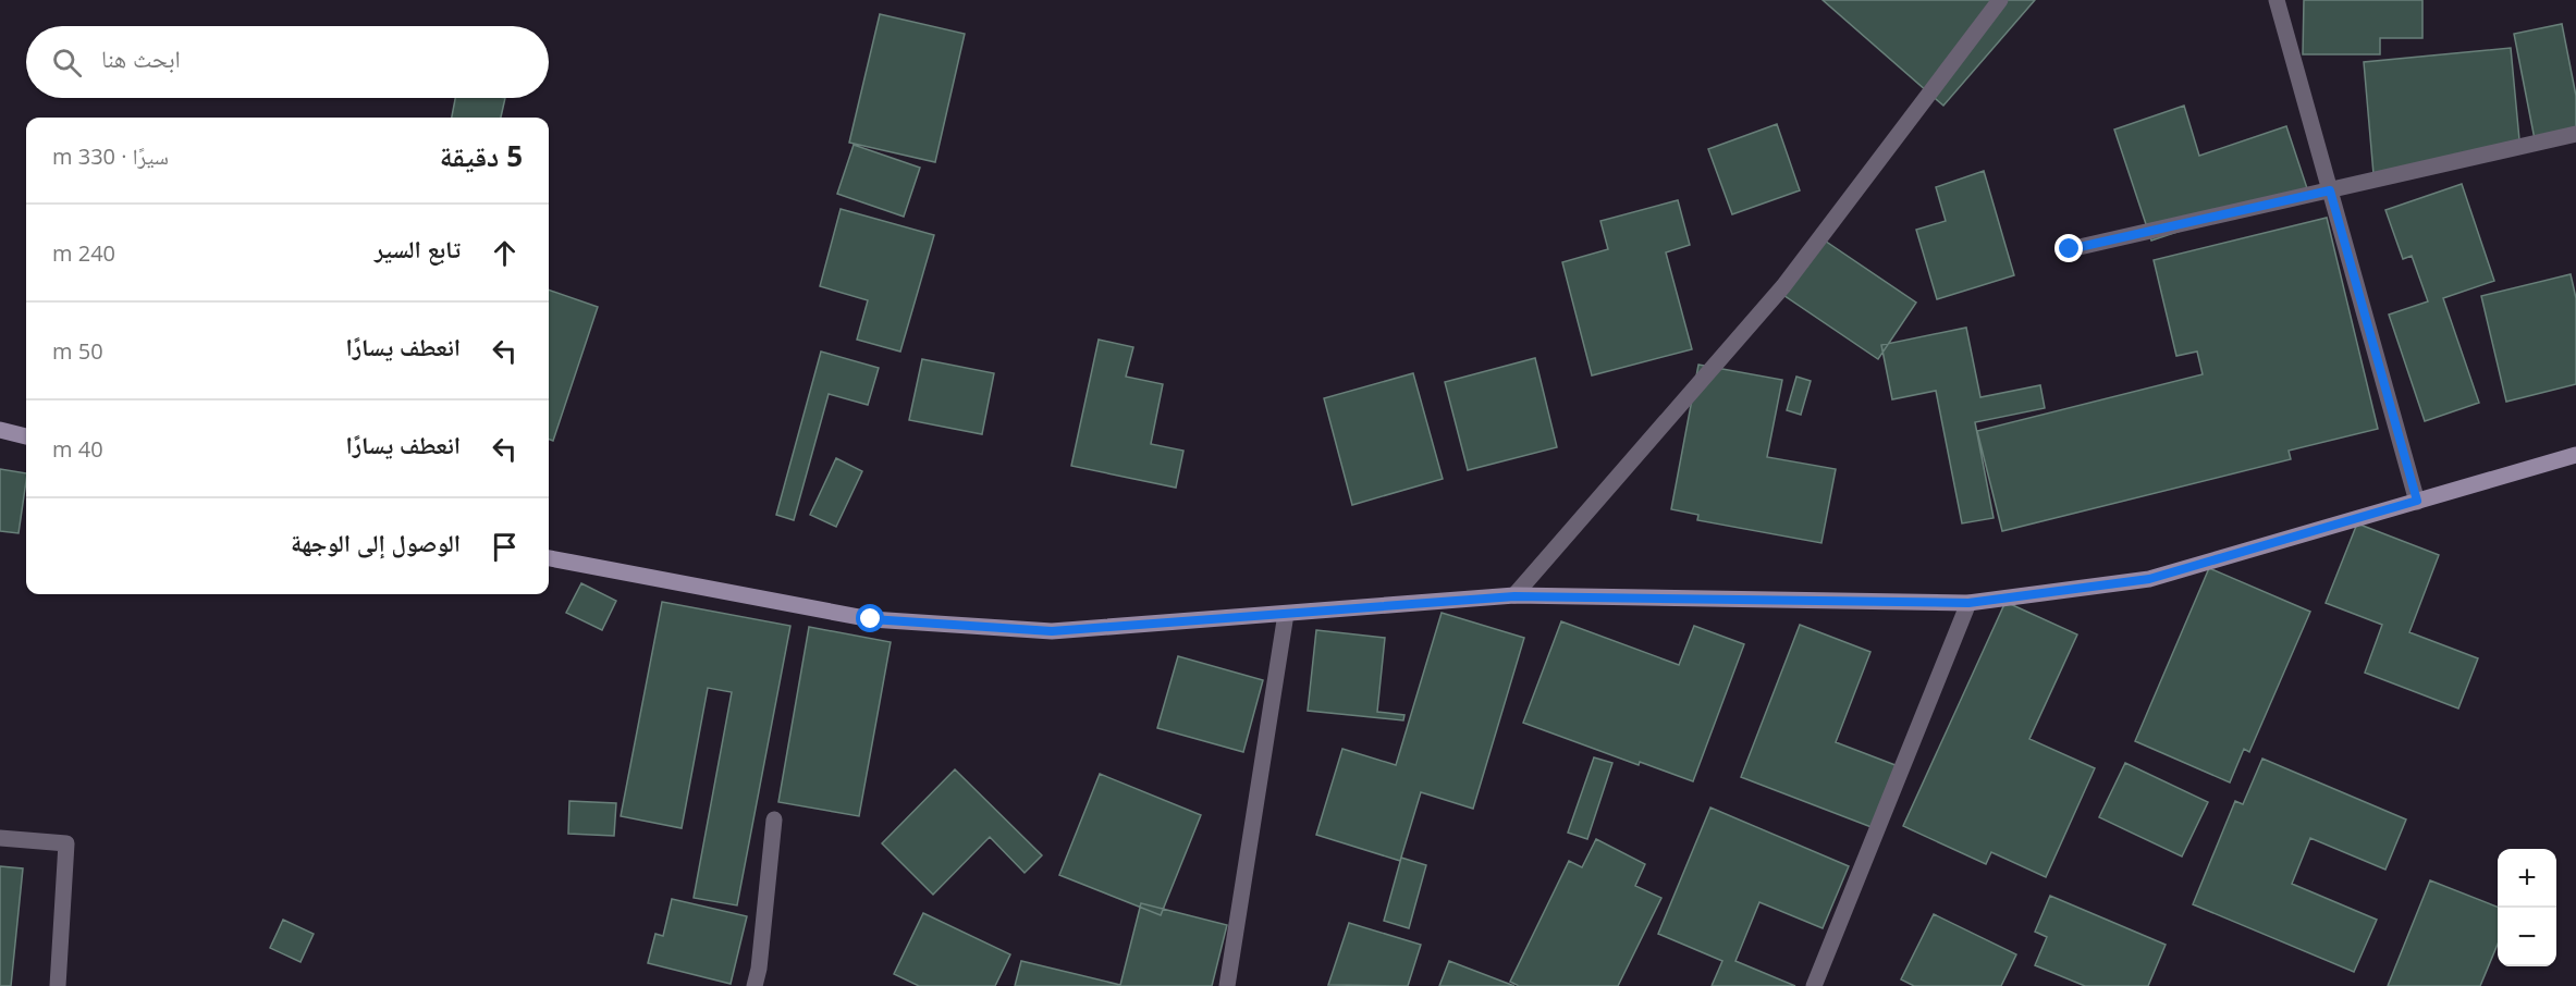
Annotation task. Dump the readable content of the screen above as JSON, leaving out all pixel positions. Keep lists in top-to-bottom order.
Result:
{
  "page": {
    "search": "ابحث هنا",
    "heading": ["5 دقيقة", "سيرًا · 330 m"],
    "list": [
      ["تابع السير", "240 m"],
      ["انعطف يسارًا", "50 m"],
      ["انعطف يسارًا", "40 m"],
      "الوصول إلى الوجهة"
    ],
    "map_buttons": ["+", "−"]
  }
}
